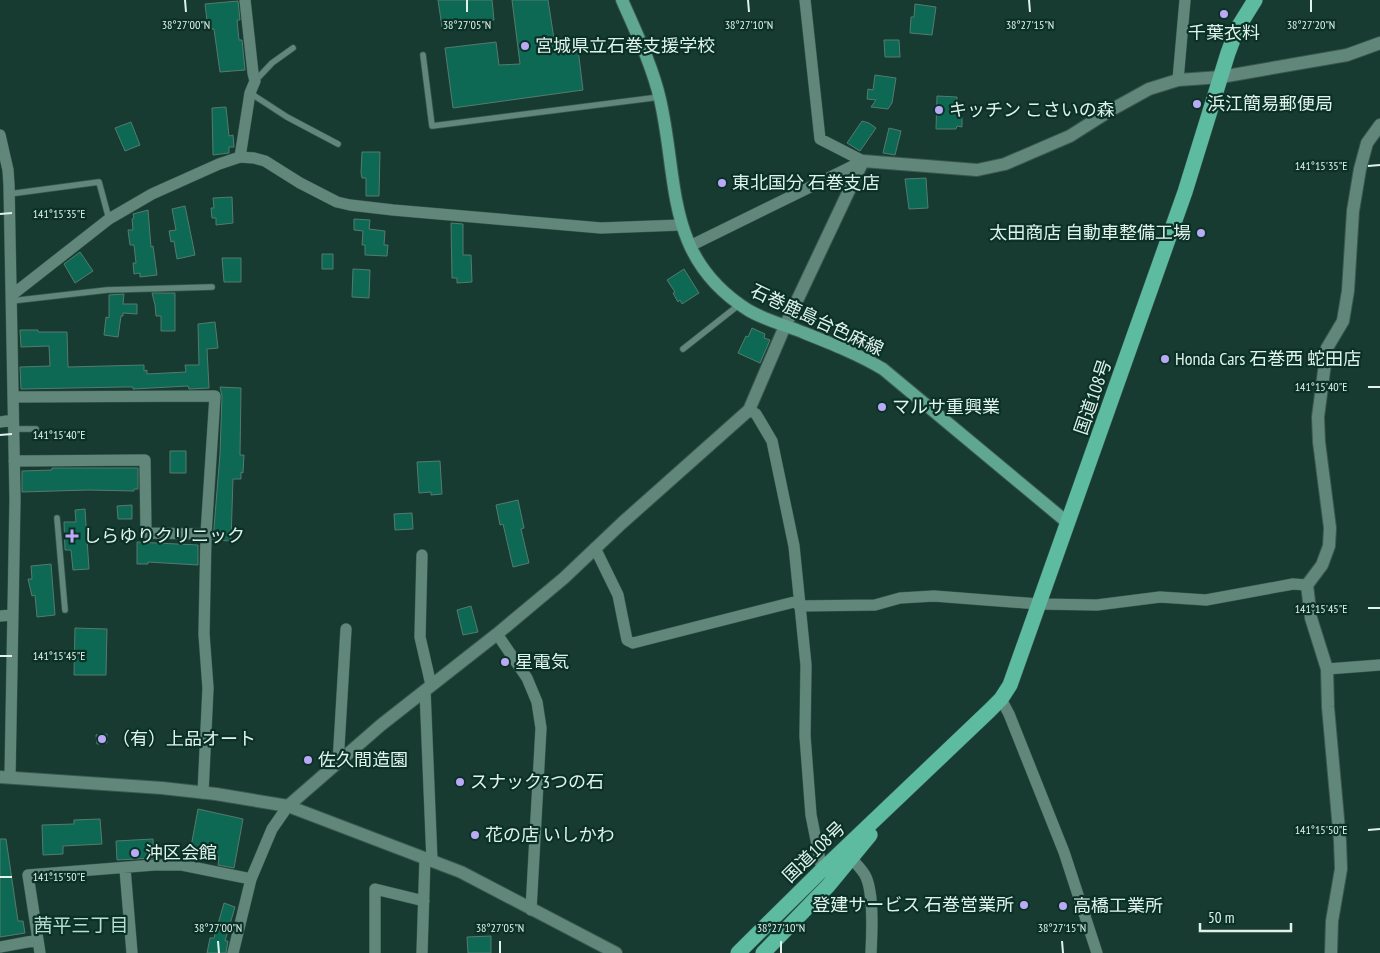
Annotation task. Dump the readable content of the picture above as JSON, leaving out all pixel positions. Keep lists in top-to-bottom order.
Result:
{
  "streets": {
    "highway": ["国道108号"],
    "main road": ["石巻鹿島台色麻線"]
  },
  "crossings": [
    ["石巻鹿島台色麻線", "国道108号"]
  ],
  "districts": ["茜平三丁目"],
  "places": {
    "other": [
      "千葉衣料",
      "宮城県立石巻支援学校",
      "浜江簡易郵便局",
      "キッチン こさいの森",
      "東北国分 石巻支店",
      "太田商店 自動車整備工場",
      "Honda Cars 石巻西 蛇田店",
      "マルサ重興業",
      "星電気",
      "（有）上品オート",
      "佐久間造園",
      "スナック3つの石",
      "花の店 いしかわ",
      "沖区会館",
      "登建サービス 石巻営業所",
      "高橋工業所"
    ],
    "health": ["しらゆりクリニック"]
  },
  "scale_bar": "50 m",
  "coordinates": [
    "38°27'00\"N",
    "38°27'05\"N",
    "38°27'10\"N",
    "38°27'15\"N",
    "38°27'20\"N",
    "141°15'35\"E",
    "141°15'40\"E",
    "141°15'45\"E",
    "141°15'50\"E"
  ]
}
